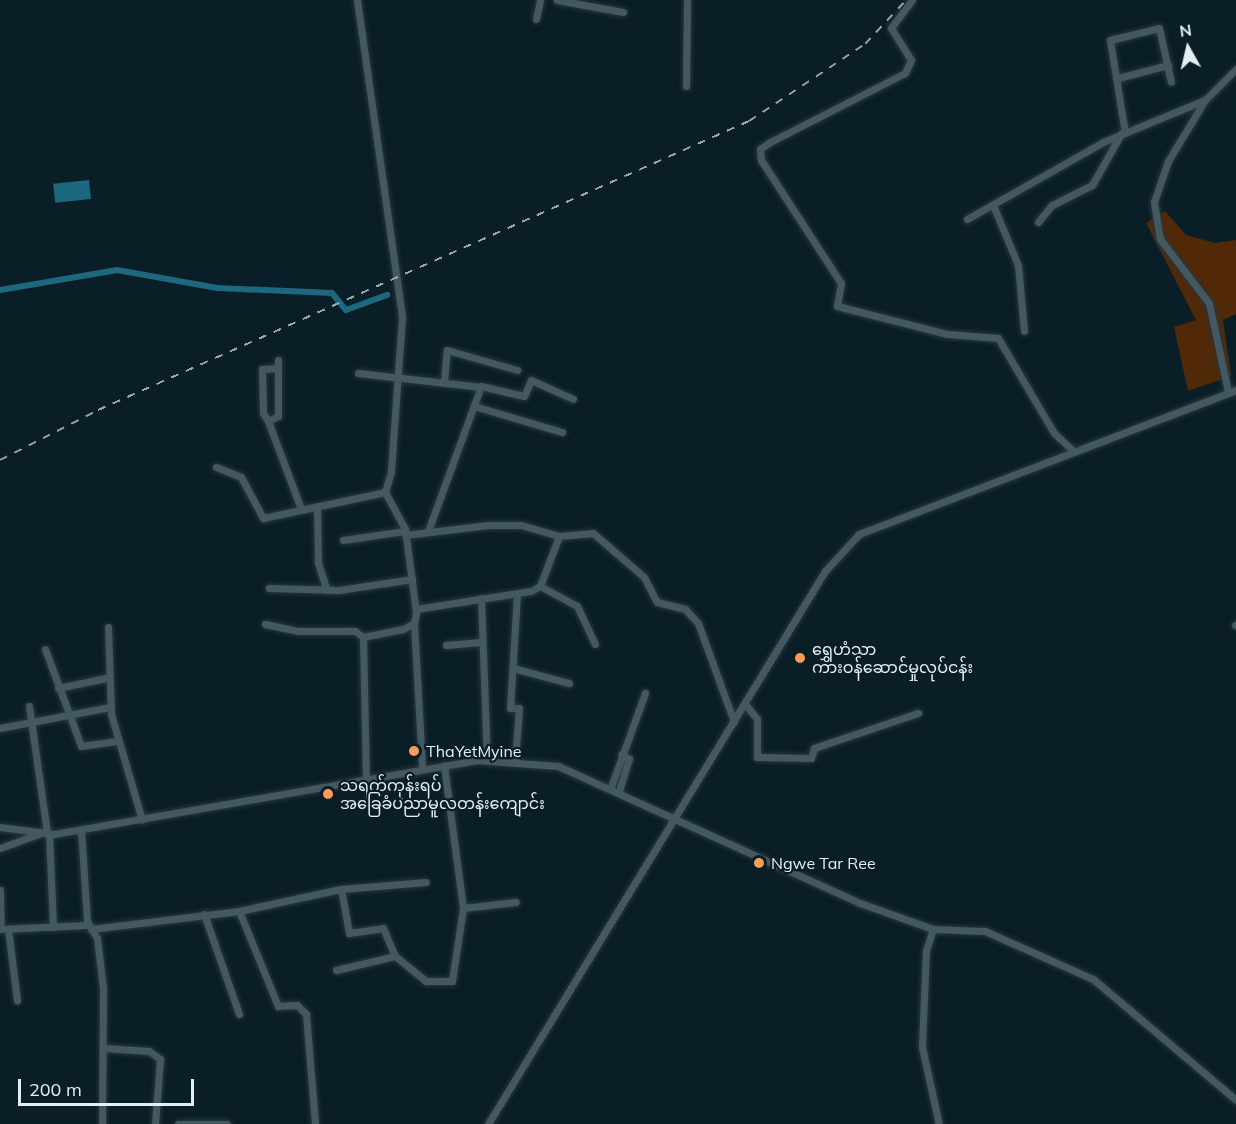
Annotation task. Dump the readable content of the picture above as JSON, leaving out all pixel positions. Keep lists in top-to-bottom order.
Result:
{
  "places": [
    "ရွှေဟံသာ ကားဝန်ဆောင်မှုလုပ်ငန်း",
    "ThaYetMyine",
    "သရက်ကုန်းရပ် အခြေခံပညာမူလတန်းကျောင်း",
    "Ngwe Tar Ree"
  ],
  "scale_bar": "200 m",
  "north": "top"
}
